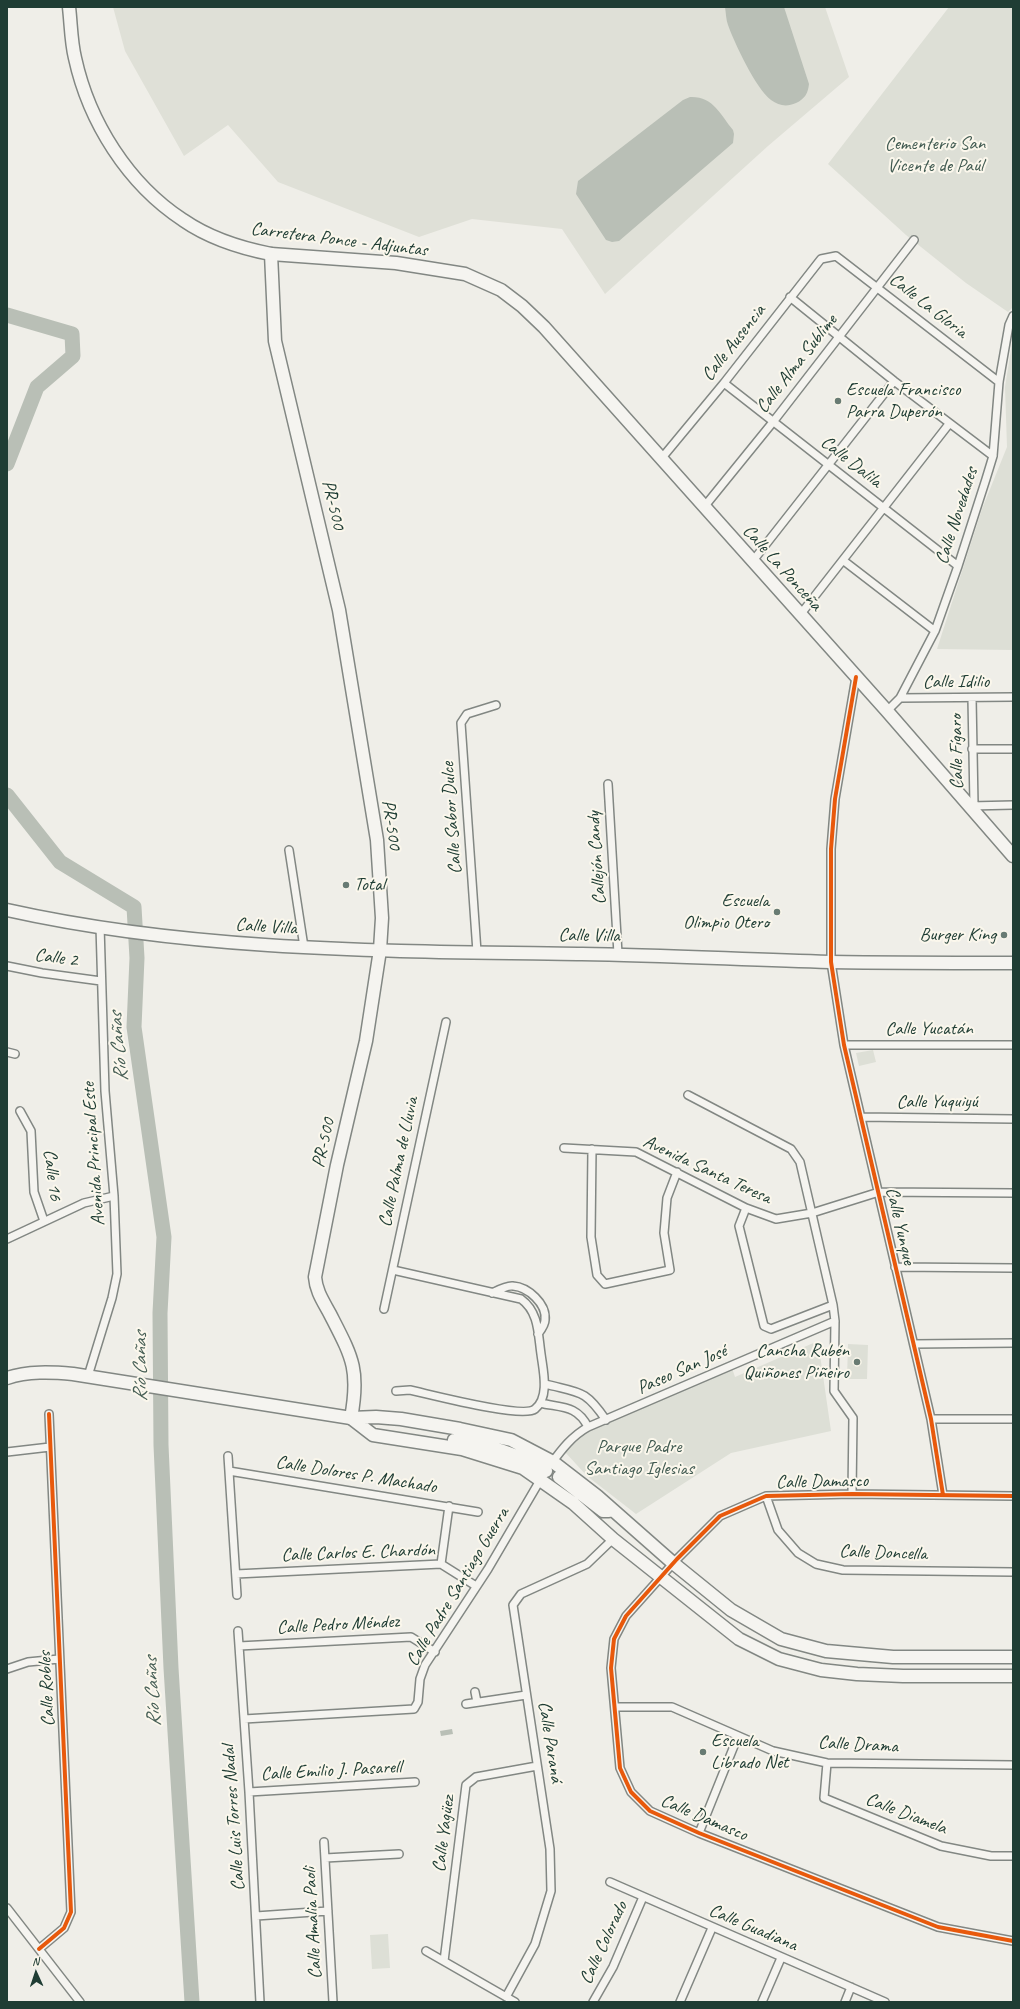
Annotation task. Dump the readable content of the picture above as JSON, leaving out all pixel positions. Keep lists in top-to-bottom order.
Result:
{
  "streets": {
    "main road": [
      "Carretera Ponce - Adjuntas",
      "PR-500",
      "Calle La Ponceña",
      "Calle Villa"
    ],
    "street": [
      "Calle La Gloria",
      "Calle Ausencia",
      "Calle Alma Sublime",
      "Calle Dalila",
      "Calle Novedades",
      "Calle Idilio",
      "Calle Fígaro",
      "Calle Sabor Dulce",
      "Callejón Candy",
      "Calle 2",
      "Calle Yucatán",
      "Calle Yuquiyú",
      "Avenida Principal Este",
      "Calle Palma de Lluvia",
      "Avenida Santa Teresa",
      "Calle 16",
      "Calle Yunque",
      "Paseo San José",
      "Calle Dolores P. Machado",
      "Calle Damasco",
      "Calle Carlos E. Chardón",
      "Calle Doncella",
      "Calle Padre Santiago Guerra",
      "Calle Pedro Méndez",
      "Calle Robles",
      "Calle Paraná",
      "Calle Drama",
      "Calle Emilio J. Pasarell",
      "Calle Diamela",
      "Calle Luis Torres Nadal",
      "Calle Yagüez",
      "Calle Amalia Paoli",
      "Calle Guadiana",
      "Calle Colorado"
    ]
  },
  "crossings": [
    ["Carretera Ponce - Adjuntas", "PR-500"],
    ["Carretera Ponce - Adjuntas", "Calle La Ponceña"],
    ["Calle La Gloria", "Calle Ausencia"],
    ["Calle La Gloria", "Calle Alma Sublime"],
    ["Calle La Gloria", "Calle Novedades"],
    ["Calle Ausencia", "Calle Dalila"],
    ["Calle Ausencia", "Calle La Ponceña"],
    ["Calle Alma Sublime", "Calle Dalila"],
    ["Calle Alma Sublime", "Calle La Ponceña"],
    ["Calle Dalila", "Calle Novedades"],
    ["PR-500", "Calle Villa"],
    ["Calle Novedades", "Calle La Ponceña"],
    ["Calle Novedades", "Calle Idilio"],
    ["Calle La Ponceña", "Calle Fígaro"],
    ["Calle La Ponceña", "Calle Yunque"],
    ["Calle Idilio", "Calle Fígaro"],
    ["Calle Sabor Dulce", "Calle Villa"],
    ["Callejón Candy", "Calle Villa"],
    ["Calle Villa", "Avenida Principal Este"],
    ["Calle Villa", "Calle Yunque"],
    ["Calle 2", "Avenida Principal Este"],
    ["Calle Yucatán", "Calle Yunque"],
    ["Calle Yuquiyú", "Calle Yunque"],
    ["Avenida Santa Teresa", "Calle Yunque"],
    ["Calle Yunque", "Calle Damasco"],
    ["Paseo San José", "Calle Padre Santiago Guerra"],
    ["Calle Damasco", "Calle Doncella"],
    ["Calle Damasco", "Calle Drama"],
    ["Calle Carlos E. Chardón", "Calle Padre Santiago Guerra"],
    ["Calle Padre Santiago Guerra", "Calle Pedro Méndez"],
    ["Calle Padre Santiago Guerra", "Calle Luis Torres Nadal"],
    ["Calle Pedro Méndez", "Calle Luis Torres Nadal"],
    ["Calle Paraná", "Calle Yagüez"],
    ["Calle Drama", "Calle Diamela"],
    ["Calle Emilio J. Pasarell", "Calle Luis Torres Nadal"],
    ["Calle Guadiana", "Calle Colorado"]
  ],
  "water": ["Río Cañas"],
  "parks": ["Cementerio San Vicente de Paúl", "Parque Padre Santiago Iglesias"],
  "places": [
    "Escuela Francisco Parra Duperón",
    "Total",
    "Escuela Olimpio Otero",
    "Burger King",
    "Cancha Rubén Quiñones Piñeiro",
    "Escuela Librado Net"
  ],
  "north": "top"
}
